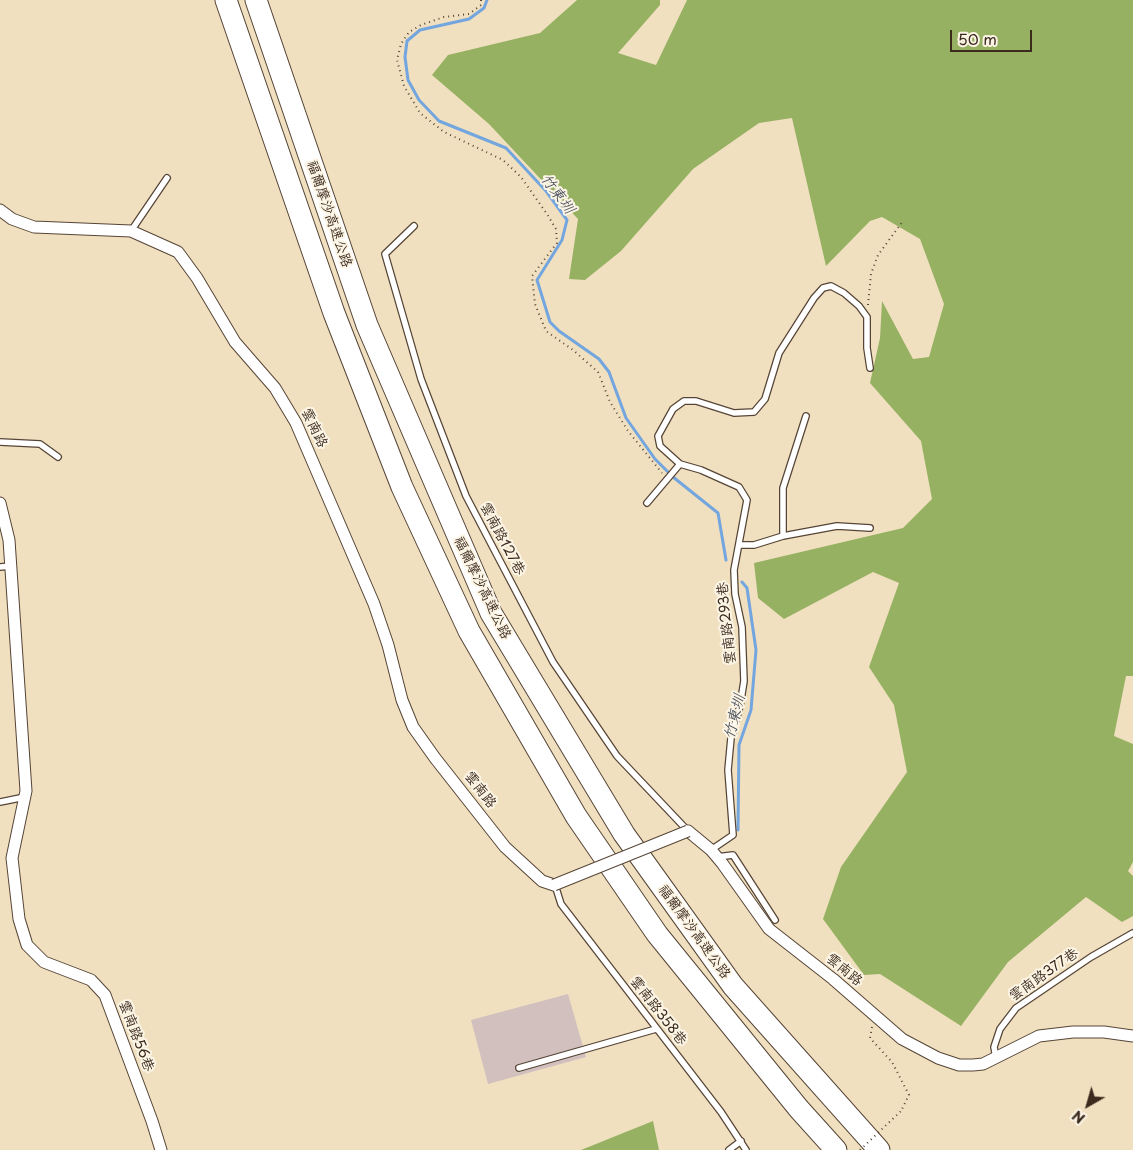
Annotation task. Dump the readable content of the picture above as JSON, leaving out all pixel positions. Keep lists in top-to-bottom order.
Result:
{
  "streets": {
    "highway": ["福爾摩沙高速公路"],
    "street": ["雲南路", "雲南路56巷"],
    "lane": [
      "雲南路127巷",
      "雲南路293巷",
      "雲南路377巷",
      "雲南路358巷"
    ]
  },
  "crossings": [
    ["雲南路", "雲南路127巷"],
    ["雲南路", "雲南路293巷"],
    ["雲南路", "雲南路377巷"],
    ["雲南路", "雲南路358巷"]
  ],
  "water": ["竹東圳"],
  "scale_bar": "50 m",
  "north": "bottom left"
}
